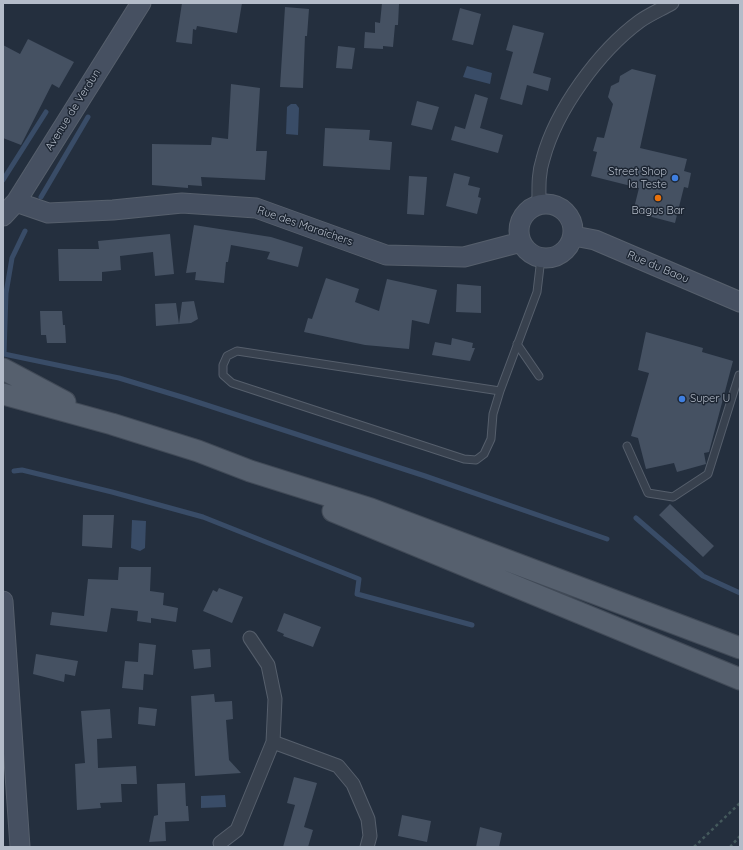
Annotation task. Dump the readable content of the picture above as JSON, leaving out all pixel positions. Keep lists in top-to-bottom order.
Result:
{
  "streets": {
    "street": ["Avenue de Verdun", "Rue des Maraîchers", "Rue du Baou"]
  },
  "crossings": [
    ["Avenue de Verdun", "Rue des Maraîchers"],
    ["Rue des Maraîchers", "Rue du Baou"]
  ],
  "places": ["Street Shop la Teste", "Bagus Bar", "Super U"]
}
